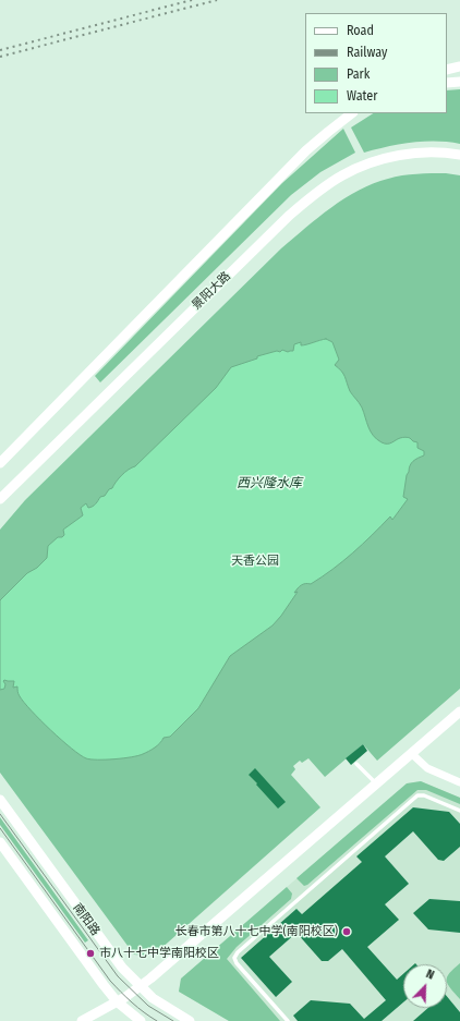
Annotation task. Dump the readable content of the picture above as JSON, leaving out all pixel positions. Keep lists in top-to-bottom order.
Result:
{
  "streets": {
    "main road": ["景阳大路", "南阳路"]
  },
  "water": ["西兴隆水库"],
  "parks": ["天香公园"],
  "places": ["长春市第八十七中学(南阳校区)", "市八十七中学南阳校区"],
  "legend": [
    "Road",
    "Railway",
    "Park",
    "Water"
  ],
  "north": "top right"
}
